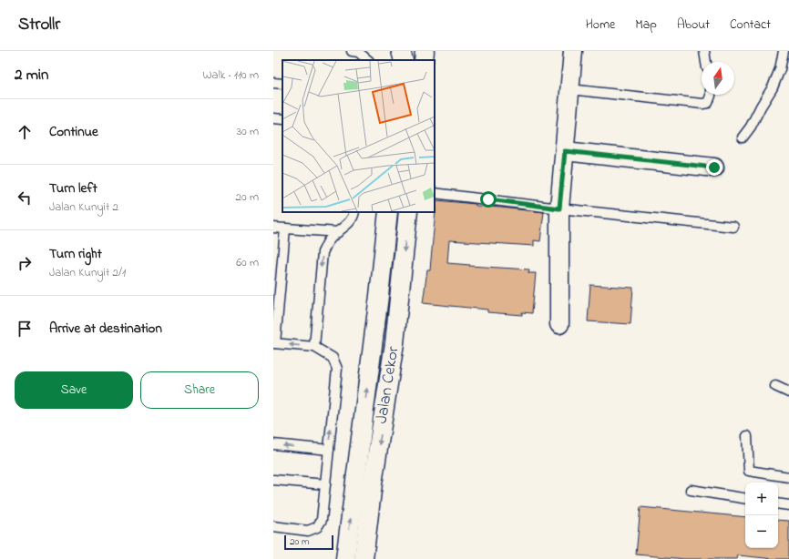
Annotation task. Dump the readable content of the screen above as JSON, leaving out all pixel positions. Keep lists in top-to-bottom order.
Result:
{
  "streets": {
    "street": ["Jalan Cekor"]
  },
  "scale_bar": "20 m",
  "north": "top",
  "page": {
    "header": "Strollr",
    "nav": [
      "Home",
      "Map",
      "About",
      "Contact"
    ],
    "heading": ["2 min", "Walk · 110 m"],
    "list": [
      ["Continue", "30 m"],
      ["Turn left", "Jalan Kunyit 2", "20 m"],
      ["Turn right", "Jalan Kunyit 2/1", "60 m"],
      "Arrive at destination"
    ],
    "buttons": ["Save", "Share"],
    "map_buttons": ["+", "−"],
    "scale": "20 m"
  }
}
